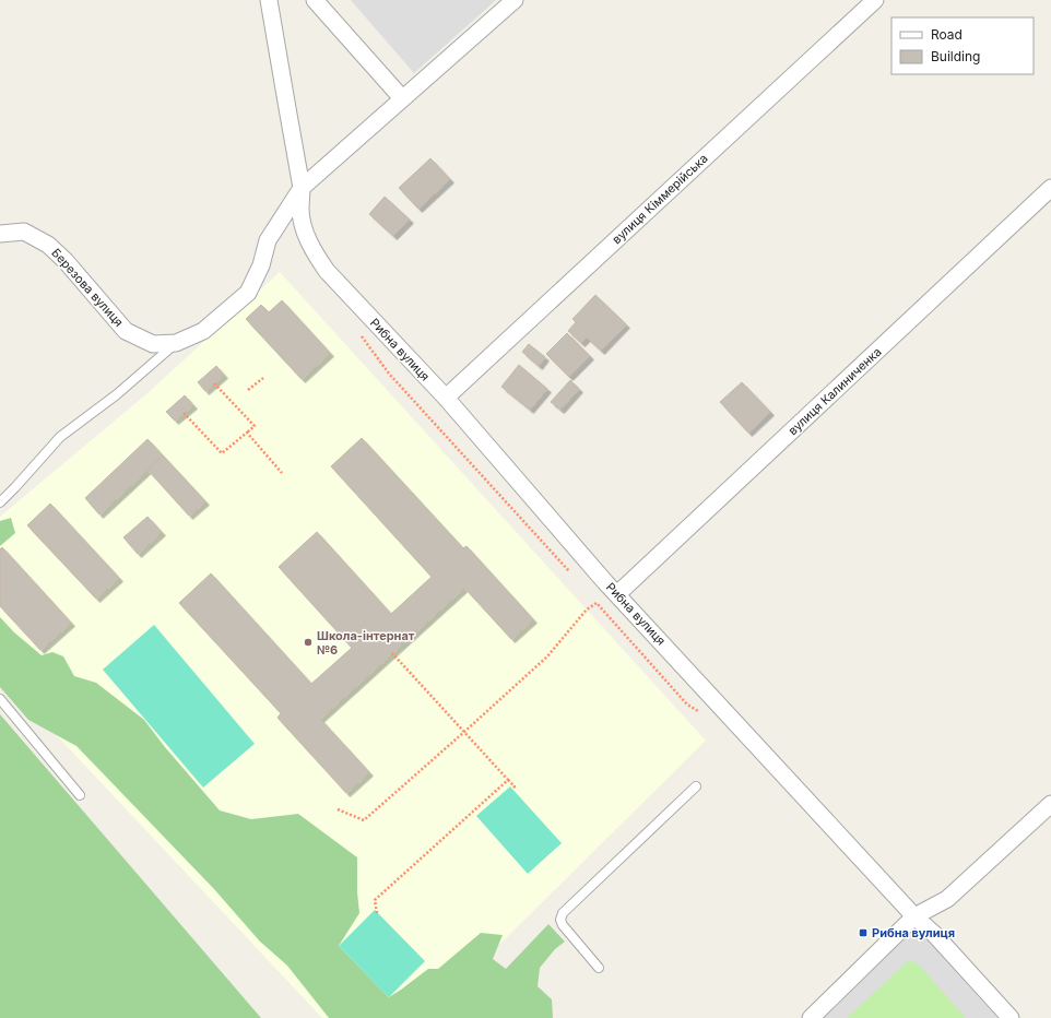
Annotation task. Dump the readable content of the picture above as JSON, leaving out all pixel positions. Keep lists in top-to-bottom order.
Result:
{
  "streets": {
    "street": [
      "вулиця Кіммерійська",
      "Березова вулиця",
      "Рибна вулиця",
      "вулиця Калиниченка"
    ]
  },
  "crossings": [
    ["вулиця Кіммерійська", "Рибна вулиця"],
    ["Березова вулиця", "Рибна вулиця"],
    ["Рибна вулиця", "вулиця Калиниченка"]
  ],
  "places": {
    "other": ["Школа-інтернат №6"],
    "transit": ["Рибна вулиця"]
  },
  "legend": ["Road", "Building"]
}
